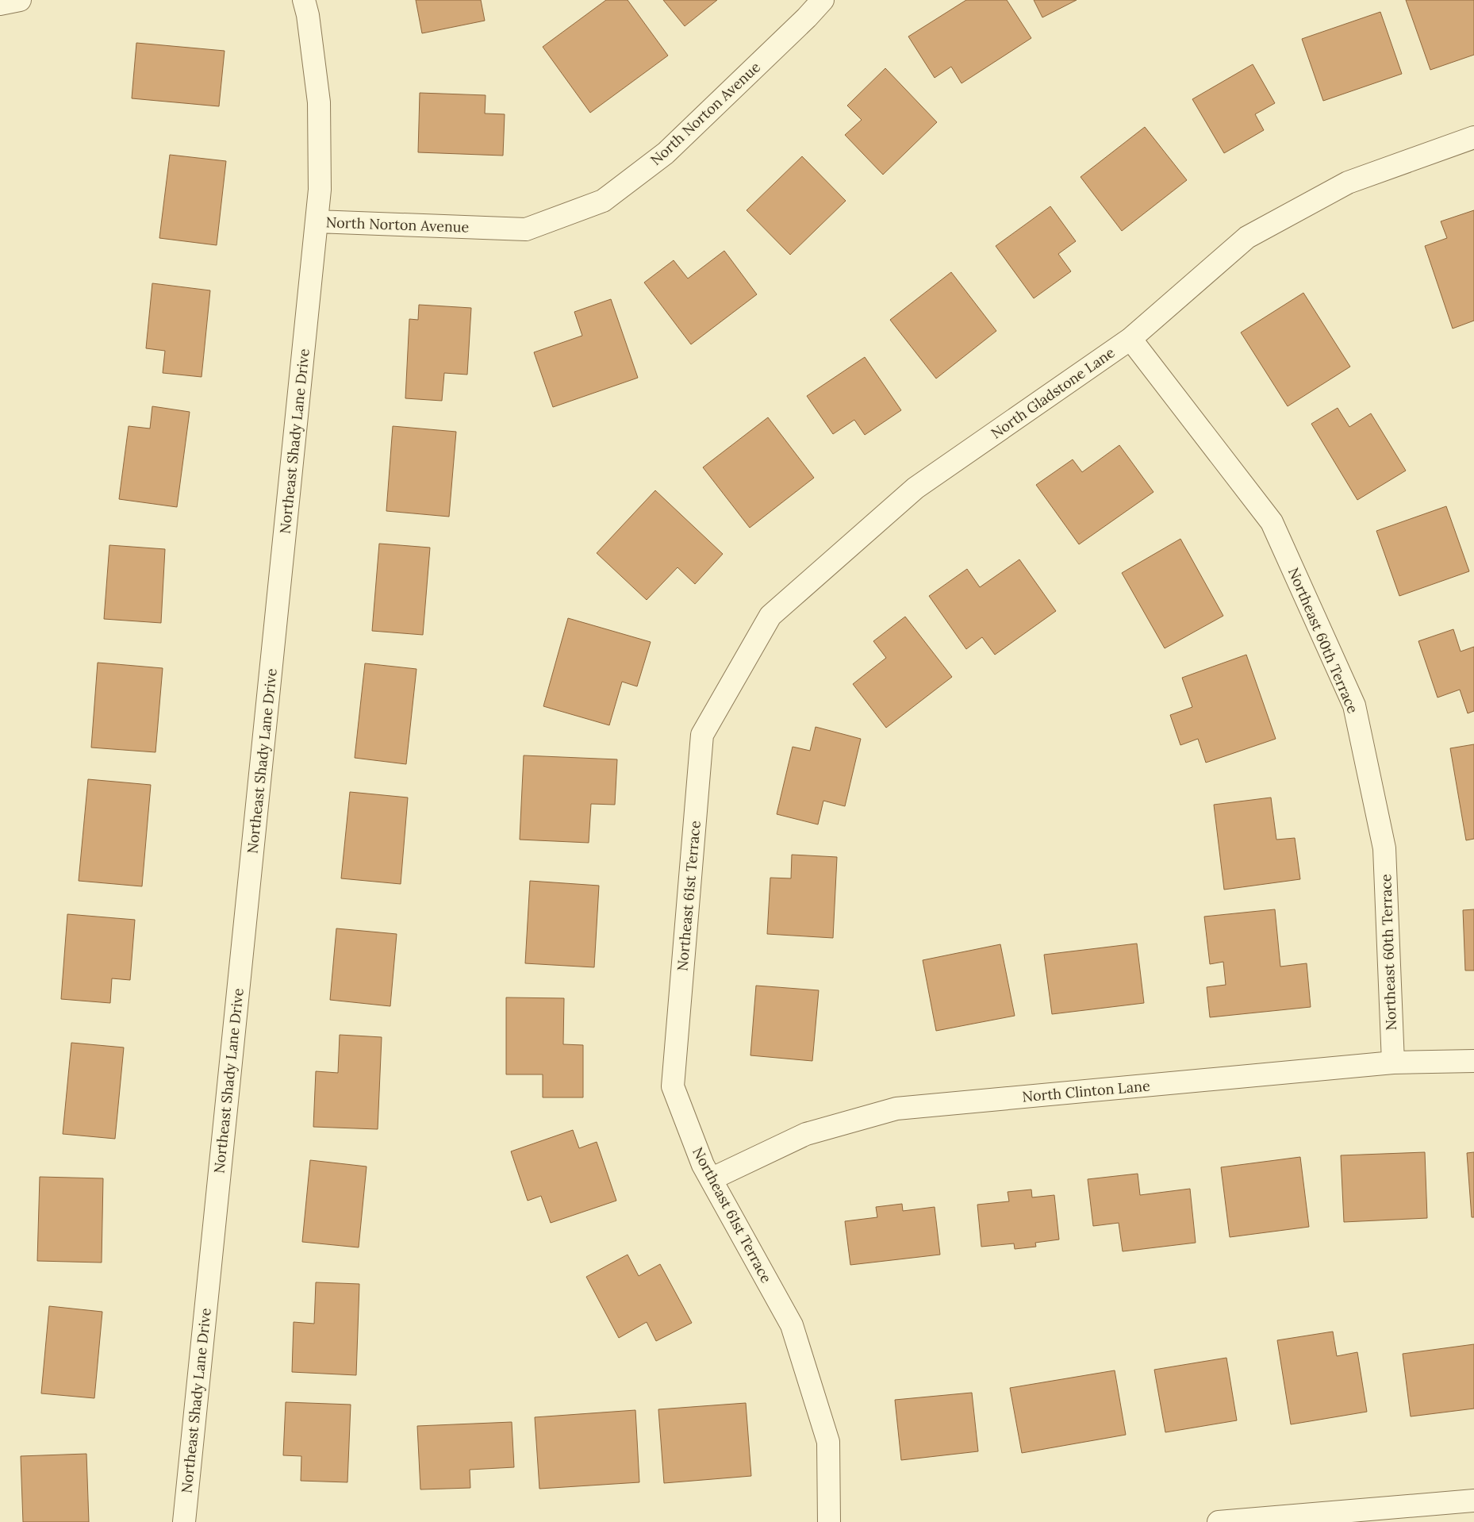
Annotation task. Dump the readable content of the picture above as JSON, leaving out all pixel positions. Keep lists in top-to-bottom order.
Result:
{
  "streets": {
    "street": [
      "North Norton Avenue",
      "North Gladstone Lane",
      "Northeast Shady Lane Drive",
      "Northeast 60th Terrace",
      "Northeast 61st Terrace",
      "North Clinton Lane"
    ]
  },
  "crossings": [
    ["North Norton Avenue", "Northeast Shady Lane Drive"],
    ["North Gladstone Lane", "Northeast 60th Terrace"],
    ["North Gladstone Lane", "Northeast 61st Terrace"],
    ["Northeast 60th Terrace", "North Clinton Lane"],
    ["Northeast 61st Terrace", "North Clinton Lane"]
  ]
}
